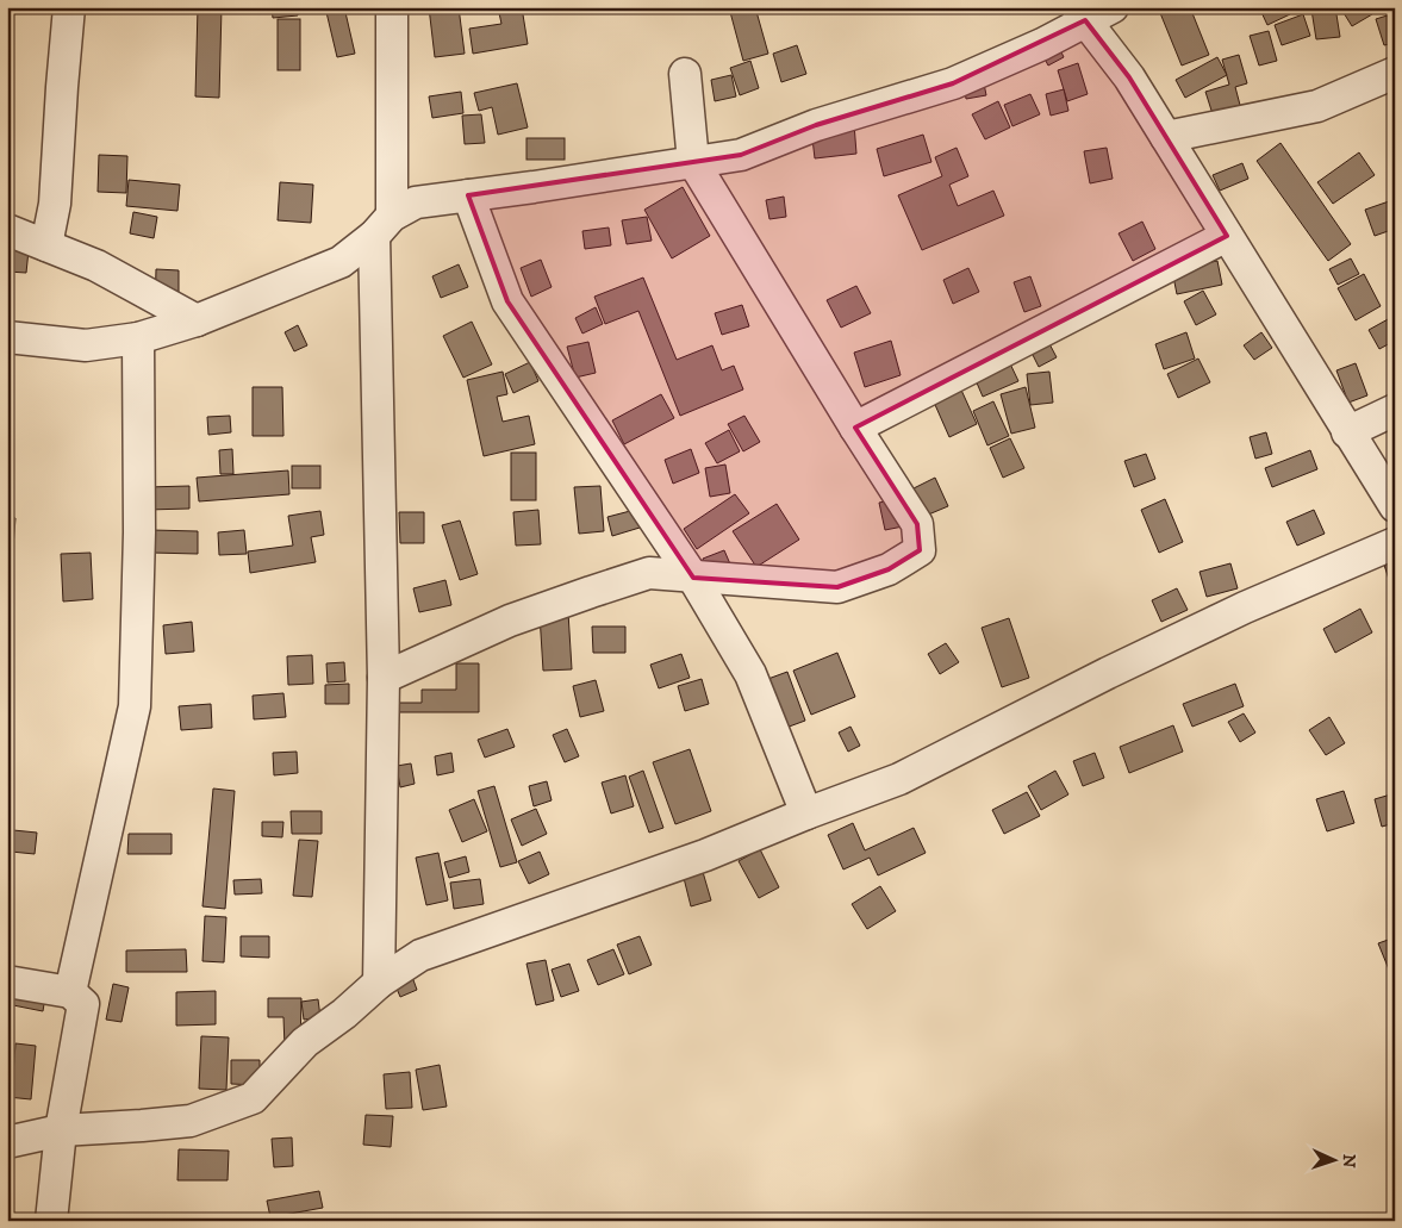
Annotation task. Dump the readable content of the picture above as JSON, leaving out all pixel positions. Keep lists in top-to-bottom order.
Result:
{
  "north": "right"
}
